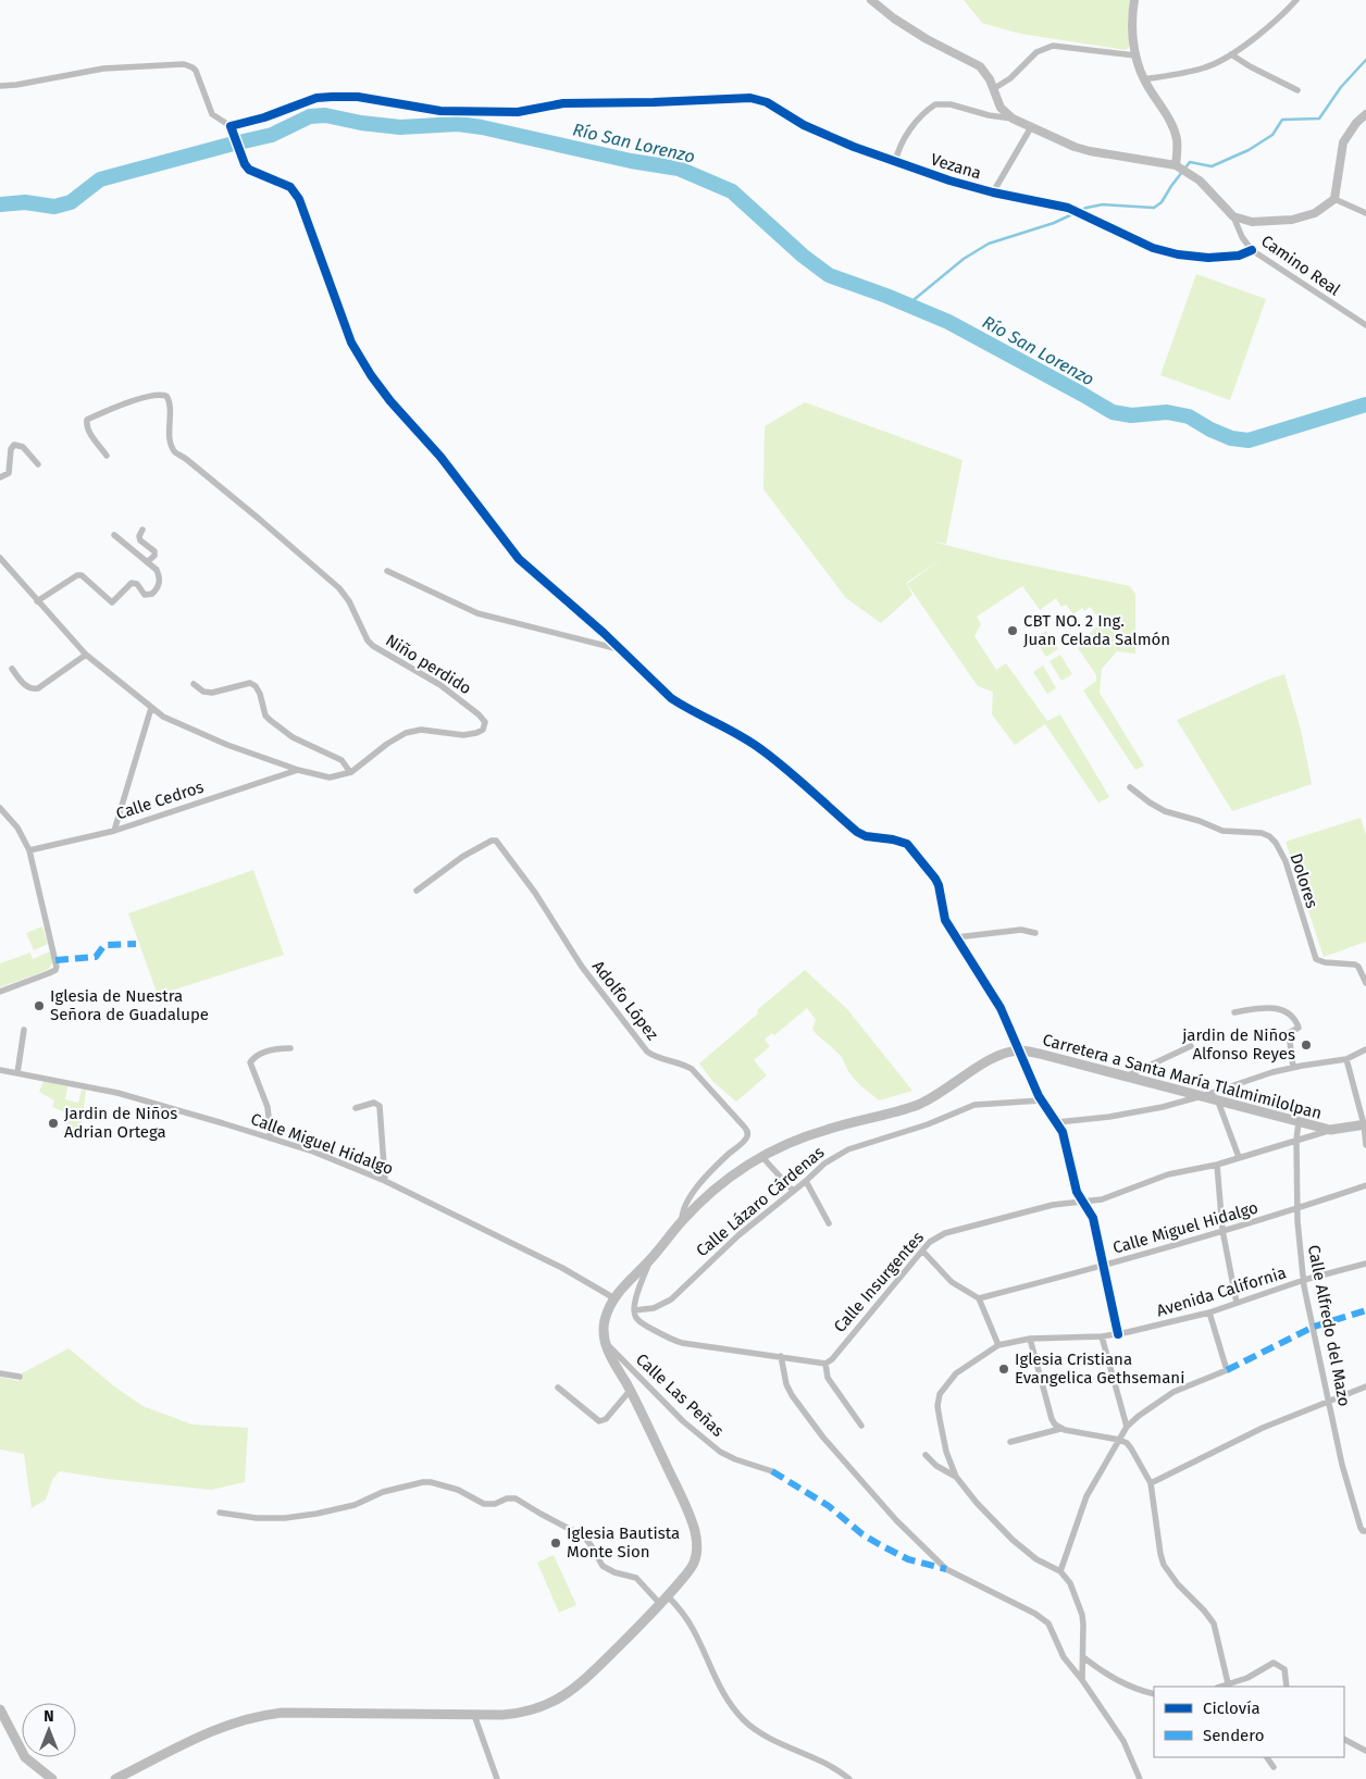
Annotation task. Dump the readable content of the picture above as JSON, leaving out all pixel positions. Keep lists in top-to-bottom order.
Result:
{
  "streets": {
    "main road": ["Carretera a Santa María Tlalmimilolpan", "Calle Insurgentes"],
    "street": [
      "Vezana",
      "Camino Real",
      "Niño perdido",
      "Calle Cedros",
      "Dolores",
      "Adolfo López",
      "Calle Miguel Hidalgo",
      "Calle Lázaro Cárdenas",
      "Avenida California",
      "Calle Alfredo del Mazo",
      "Calle Las Peñas"
    ]
  },
  "crossings": [
    ["Vezana", "Camino Real"],
    ["Niño perdido", "Calle Cedros"],
    ["Adolfo López", "Carretera a Santa María Tlalmimilolpan"],
    ["Carretera a Santa María Tlalmimilolpan", "Calle Miguel Hidalgo"],
    ["Carretera a Santa María Tlalmimilolpan", "Calle Insurgentes"],
    ["Carretera a Santa María Tlalmimilolpan", "Calle Alfredo del Mazo"],
    ["Carretera a Santa María Tlalmimilolpan", "Calle Las Peñas"],
    ["Calle Miguel Hidalgo", "Calle Alfredo del Mazo"],
    ["Calle Insurgentes", "Calle Alfredo del Mazo"],
    ["Avenida California", "Calle Alfredo del Mazo"]
  ],
  "water": ["Río San Lorenzo"],
  "places": [
    "CBT NO. 2 Ing. Juan Celada Salmón",
    "Iglesia de Nuestra Señora de Guadalupe",
    "jardin de Niños Alfonso Reyes",
    "Jardin de Niños Adrian Ortega",
    "Iglesia Cristiana Evangelica Gethsemani",
    "Iglesia Bautista Monte Sion"
  ],
  "legend": ["Ciclovía", "Sendero"],
  "north": "top"
}
